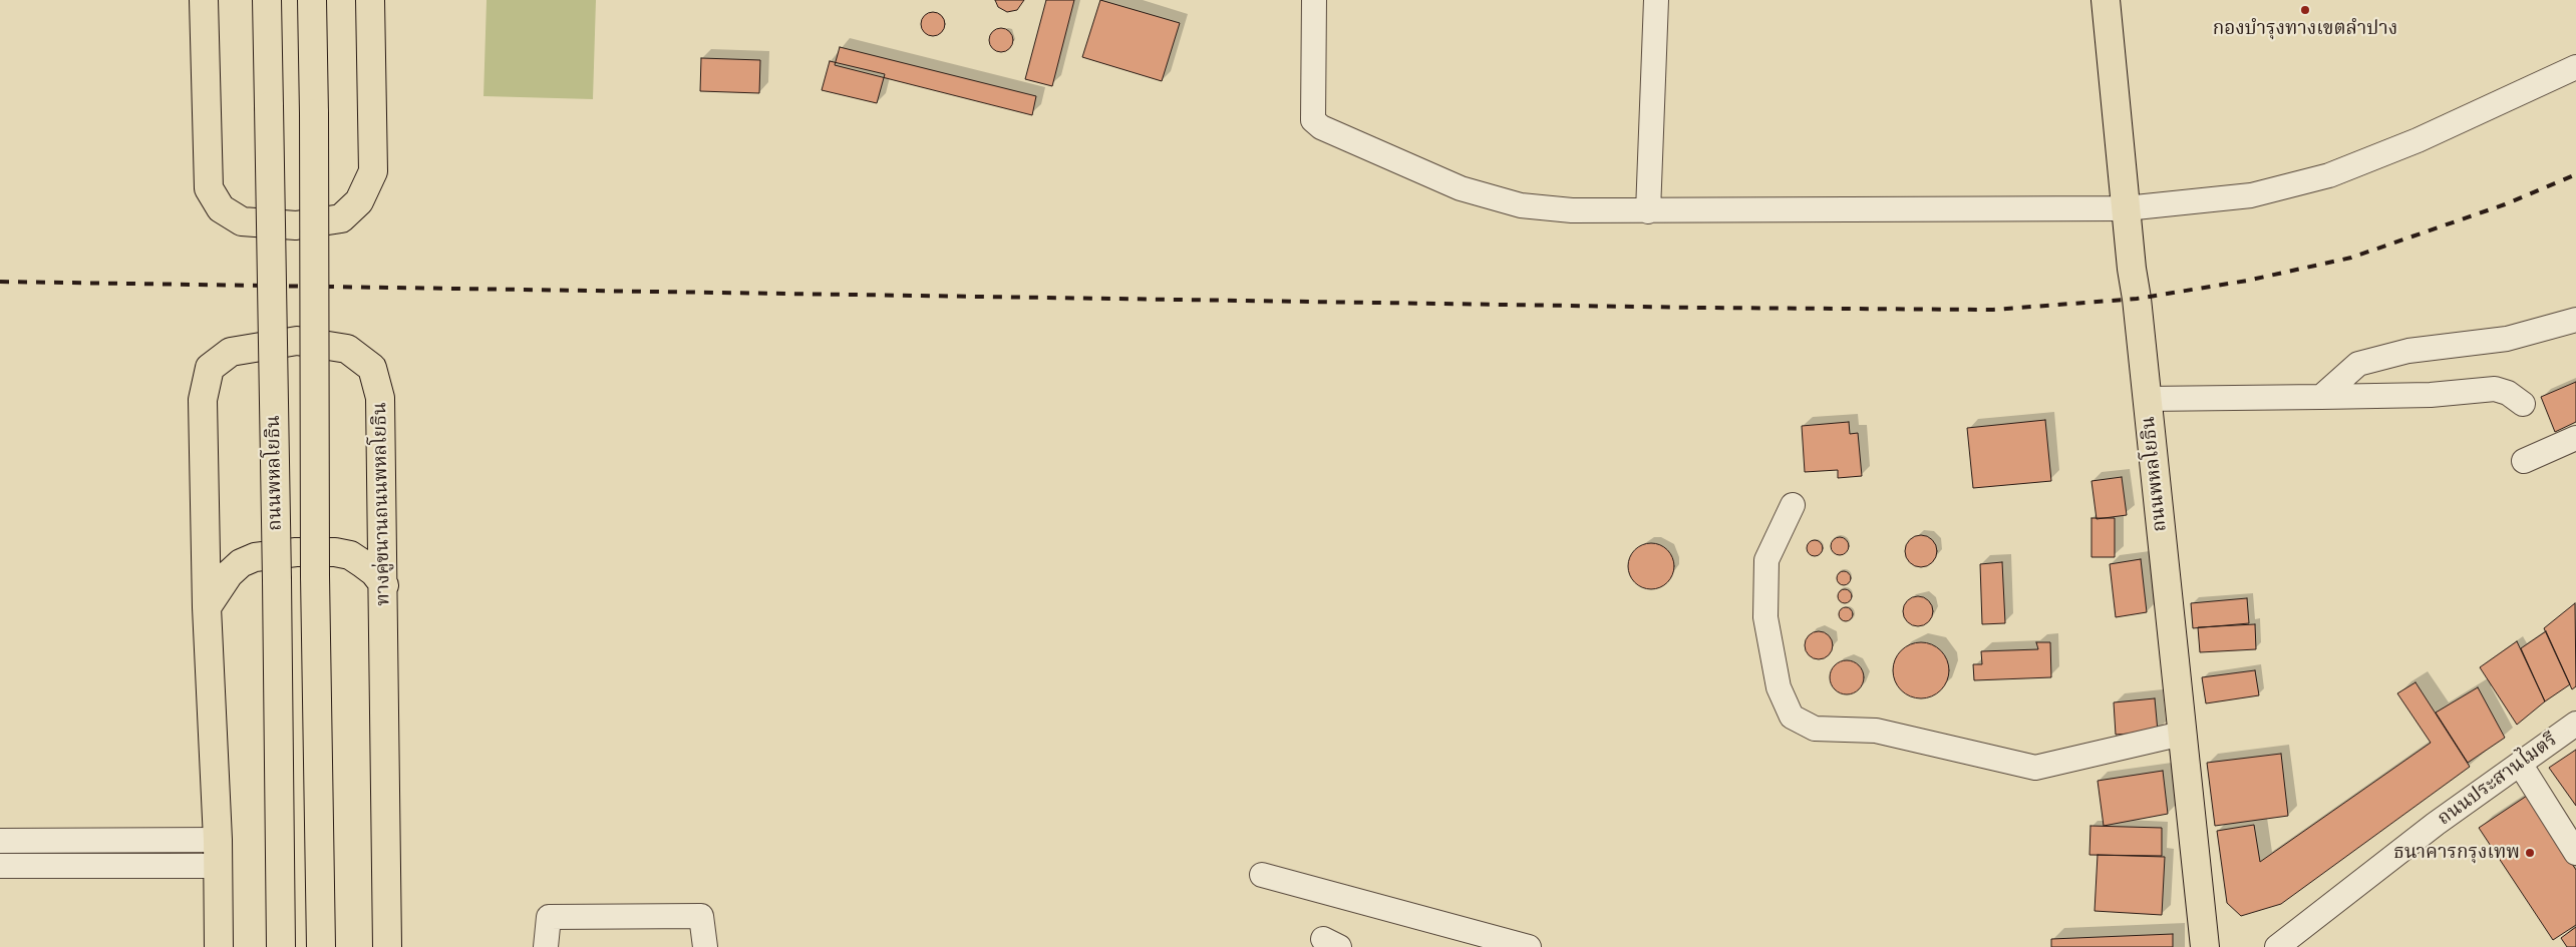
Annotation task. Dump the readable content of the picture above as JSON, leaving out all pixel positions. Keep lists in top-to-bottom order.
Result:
{
  "streets": {
    "main road": ["ถนนพหลโยธิน", "ทางคู่ขนานถนนพหลโยธิน"],
    "street": ["ถนนประสานไมตรี"]
  },
  "places": ["กองบำรุงทางเขตลำปาง", "ธนาคารกรุงเทพ"]
}
